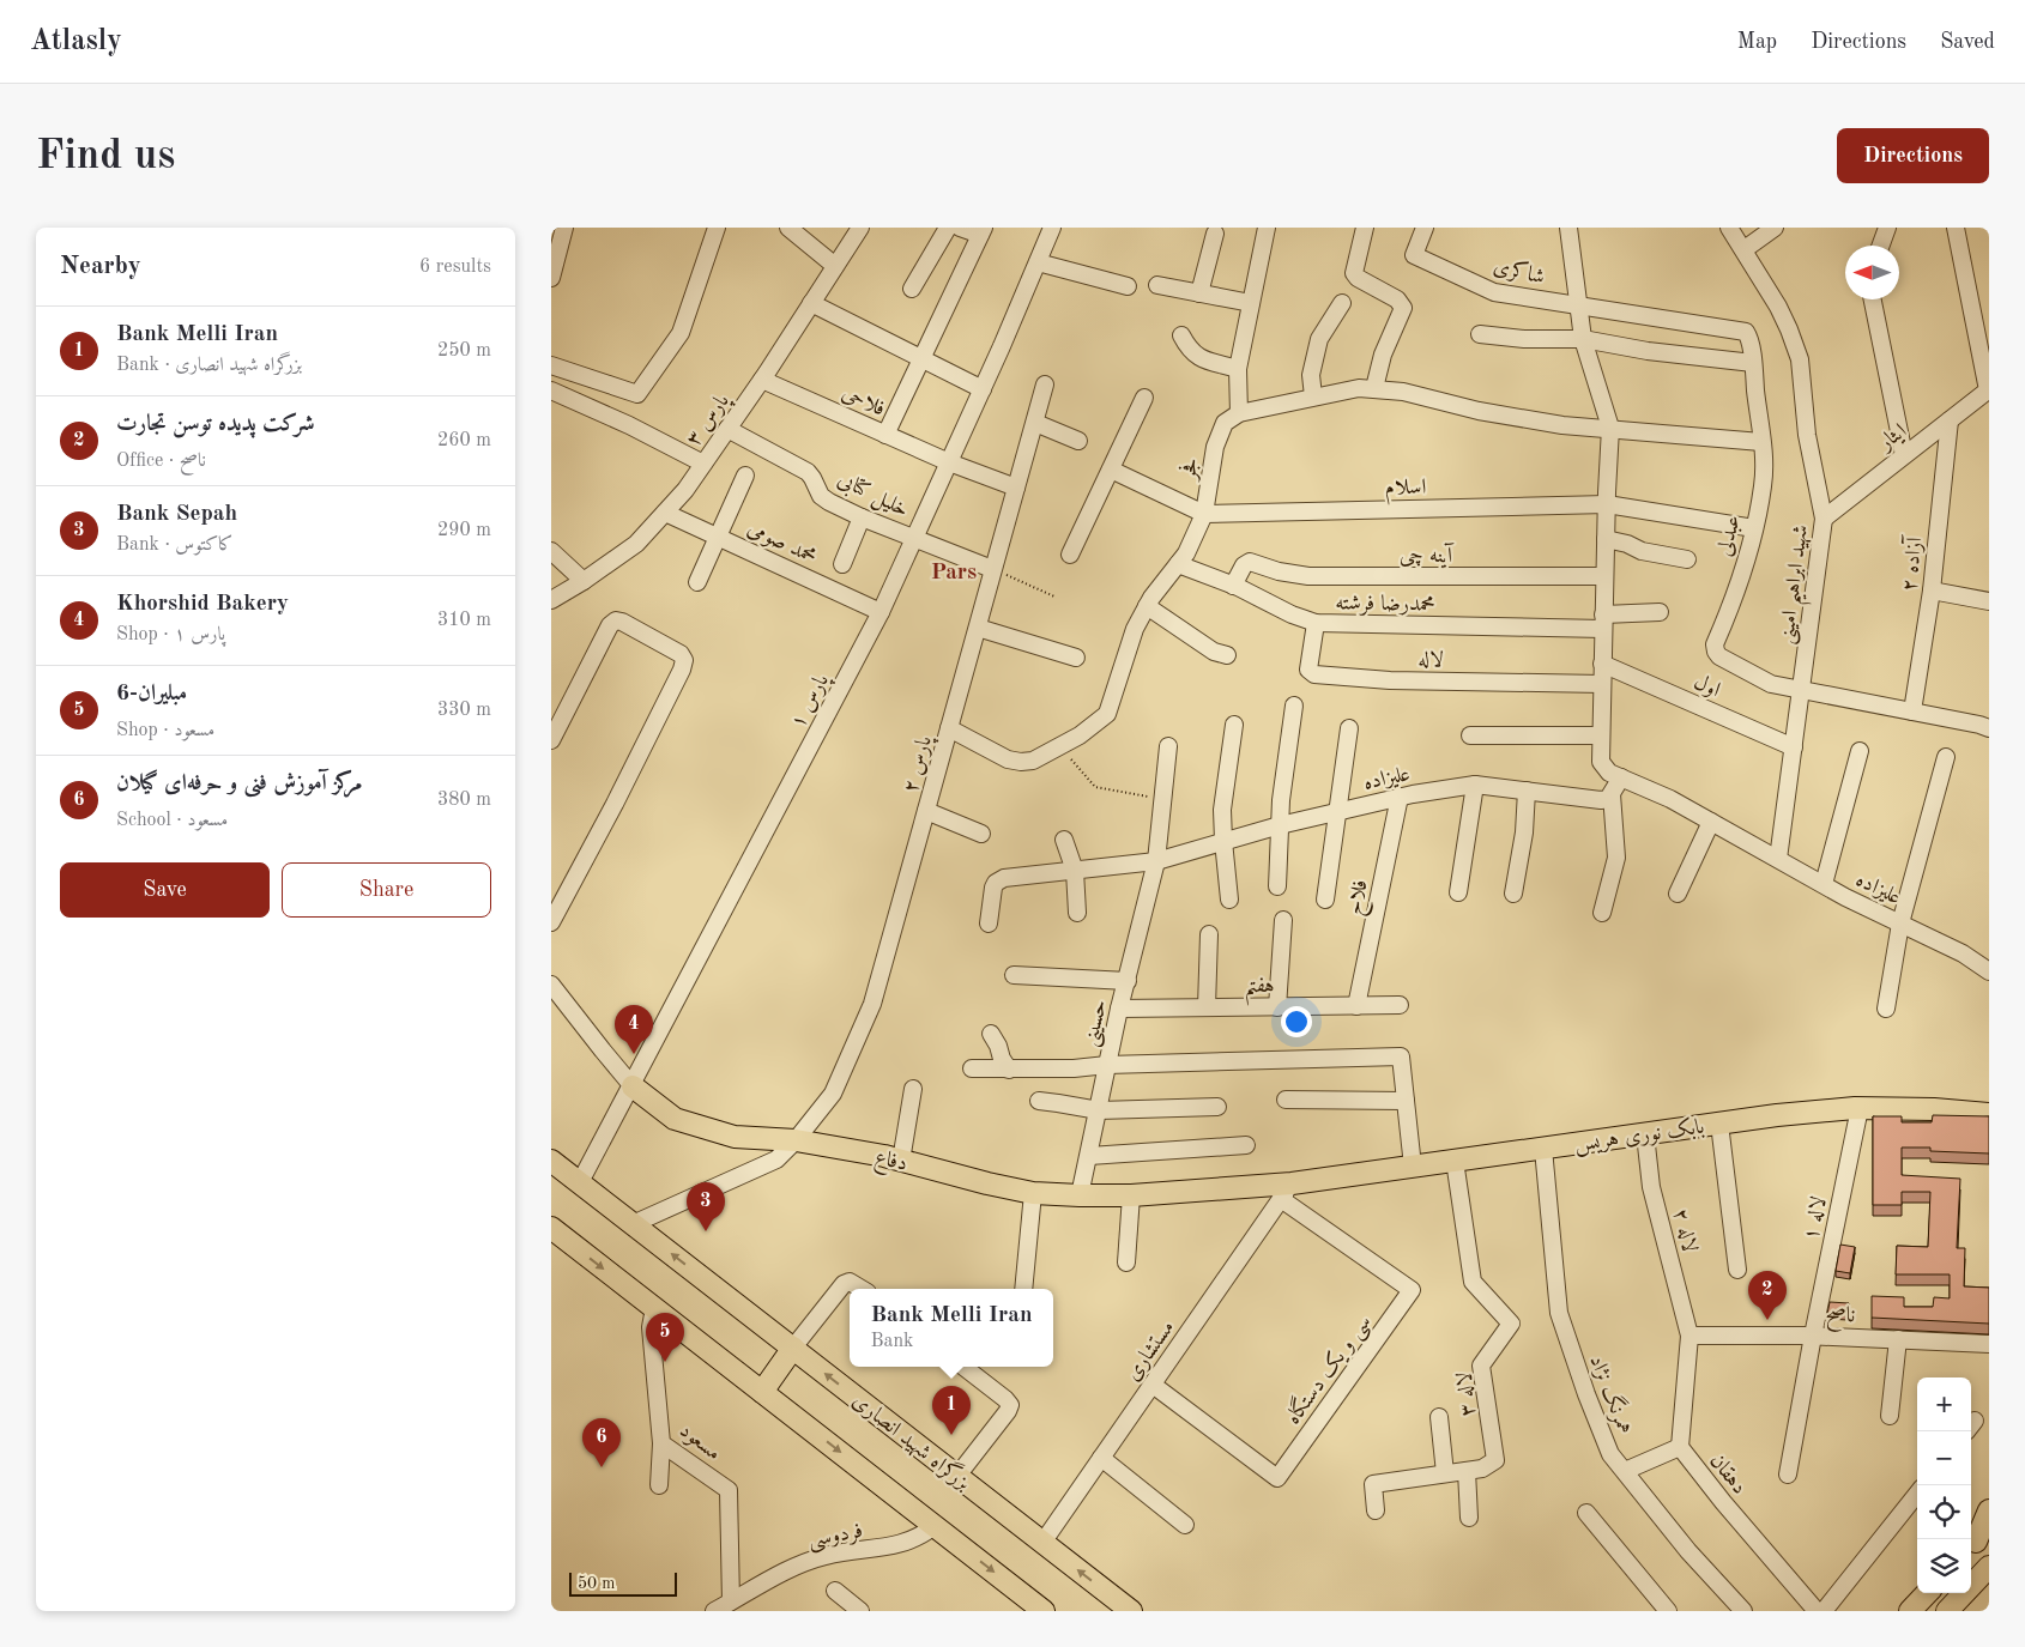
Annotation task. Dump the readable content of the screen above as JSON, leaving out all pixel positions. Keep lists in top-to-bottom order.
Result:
{
  "streets": {
    "main road": ["بابک نوری هریس", "دفاع", "بزرگراه شهید انصاری"],
    "street": [
      "شاکری",
      "فلاحی",
      "پارس ۳",
      "ایثار",
      "فجر",
      "اسلام",
      "خلیل کتابی",
      "عبدلی",
      "محمد صومی",
      "آینه چی",
      "آزاده ۲",
      "شهید ابراهیم امینی",
      "محمدرضا فرشته",
      "لاله",
      "اول",
      "پارس ۱",
      "پارس ۲",
      "علیزاده",
      "فلاح",
      "هفتم",
      "حسینی",
      "لاله ۱",
      "لاله ۲",
      "ناصح",
      "مستشاری",
      "سی و یک دستگاه",
      "لاله ۳",
      "همرنگ نژاد",
      "مسعود",
      "دهقان",
      "فردوسی"
    ]
  },
  "crossings": [
    ["شاکری", "عبدلی"],
    ["فلاحی", "پارس ۳"],
    ["فلاحی", "پارس ۱"],
    ["فلاحی", "پارس ۲"],
    ["پارس ۳", "خلیل کتابی"],
    ["پارس ۳", "محمد صومی"],
    ["ایثار", "آزاده ۲"],
    ["ایثار", "شهید ابراهیم امینی"],
    ["فجر", "اسلام"],
    ["فجر", "محمدرضا فرشته"],
    ["فجر", "پارس ۲"],
    ["اسلام", "عبدلی"],
    ["خلیل کتابی", "پارس ۱"],
    ["خلیل کتابی", "پارس ۲"],
    ["عبدلی", "شهید ابراهیم امینی"],
    ["محمد صومی", "پارس ۱"],
    ["آینه چی", "محمدرضا فرشته"],
    ["شهید ابراهیم امینی", "اول"],
    ["شهید ابراهیم امینی", "علیزاده"],
    ["محمدرضا فرشته", "لاله"],
    ["پارس ۱", "دفاع"],
    ["پارس ۱", "بزرگراه شهید انصاری"],
    ["پارس ۲", "دفاع"],
    ["پارس ۲", "بزرگراه شهید انصاری"],
    ["علیزاده", "فلاح"],
    ["علیزاده", "حسینی"],
    ["فلاح", "هفتم"],
    ["هفتم", "حسینی"],
    ["حسینی", "دفاع"],
    ["بابک نوری هریس", "دفاع"],
    ["بابک نوری هریس", "لاله ۱"],
    ["بابک نوری هریس", "لاله ۲"],
    ["بابک نوری هریس", "مستشاری"],
    ["بابک نوری هریس", "سی و یک دستگاه"],
    ["بابک نوری هریس", "لاله ۳"],
    ["بابک نوری هریس", "همرنگ نژاد"],
    ["دفاع", "مستشاری"],
    ["دفاع", "سی و یک دستگاه"],
    ["لاله ۱", "ناصح"],
    ["لاله ۲", "ناصح"],
    ["لاله ۲", "دهقان"],
    ["ناصح", "دهقان"],
    ["مستشاری", "سی و یک دستگاه"],
    ["مستشاری", "بزرگراه شهید انصاری"],
    ["مسعود", "فردوسی"]
  ],
  "districts": ["Pars"],
  "scale_bar": "50 m",
  "north": "left",
  "page": {
    "header": "Atlasly",
    "nav": ["Map", "Directions", "Saved"],
    "buttons": [
      "Directions",
      ["Save", "Share"]
    ],
    "title": "Find us",
    "heading": ["Nearby", "6 results"],
    "list": [
      {
        "mark": "1",
        "name": "Bank Melli Iran",
        "note": "Bank · بزرگراه شهید انصاری",
        "value": "250 m"
      },
      {
        "mark": "2",
        "name": "شرکت پدیده توسن تجارت",
        "note": "Office · ناصح",
        "value": "260 m"
      },
      {
        "mark": "3",
        "name": "Bank Sepah",
        "note": "Bank · کاکتوس",
        "value": "290 m"
      },
      {
        "mark": "4",
        "name": "Khorshid Bakery",
        "note": "Shop · پارس ۱",
        "value": "310 m"
      },
      {
        "mark": "5",
        "name": "مبلیران-6",
        "note": "Shop · مسعود",
        "value": "330 m"
      },
      {
        "mark": "6",
        "name": "مرکز آموزش فنی و حرفه‌ای گیلان",
        "note": "School · مسعود",
        "value": "380 m"
      }
    ],
    "pins": [
      "4",
      "3",
      "2",
      "5",
      "1",
      "6"
    ],
    "popup": ["Bank Melli Iran", "Bank"],
    "map_buttons": ["+", "−"],
    "scale": "50 m"
  }
}
